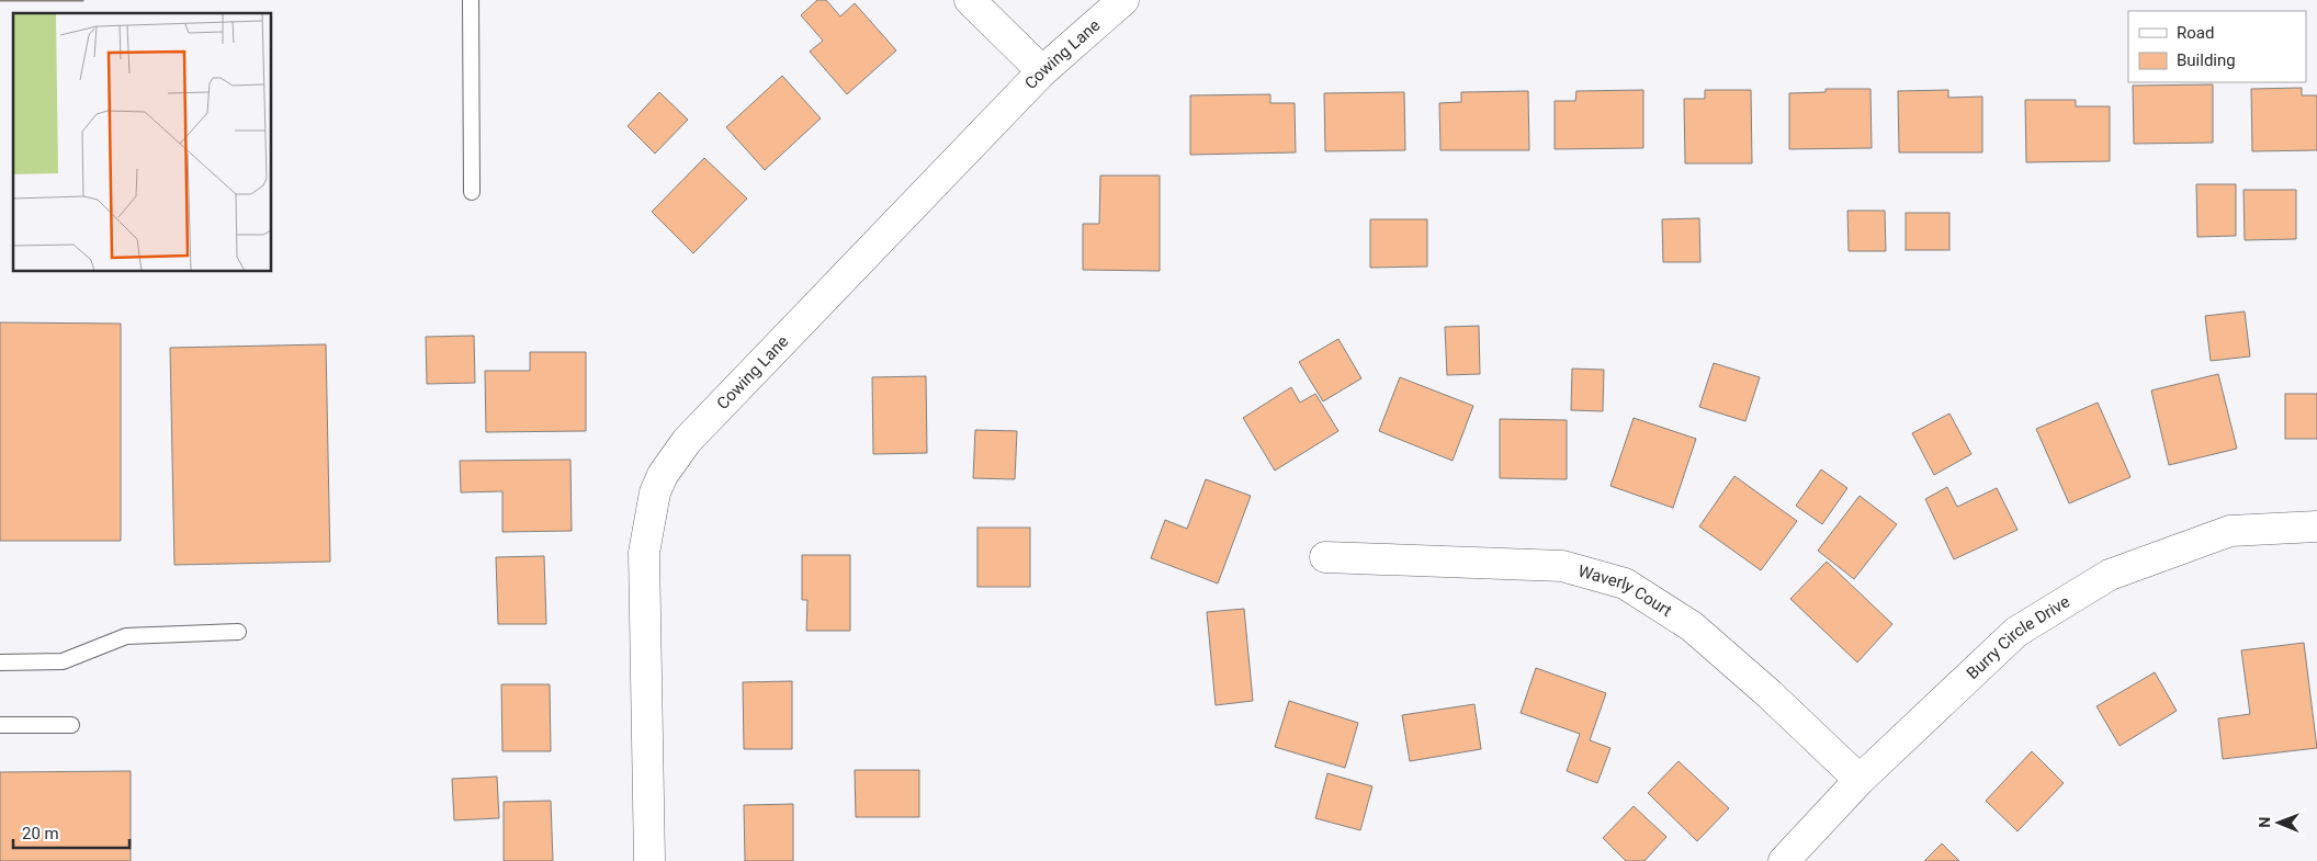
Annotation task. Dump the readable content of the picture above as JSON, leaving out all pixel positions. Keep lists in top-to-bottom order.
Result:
{
  "streets": {
    "street": ["Cowing Lane", "Waverly Court", "Burry Circle Drive"]
  },
  "crossings": [
    ["Waverly Court", "Burry Circle Drive"]
  ],
  "legend": ["Road", "Building"],
  "scale_bar": "20 m",
  "north": "left"
}
